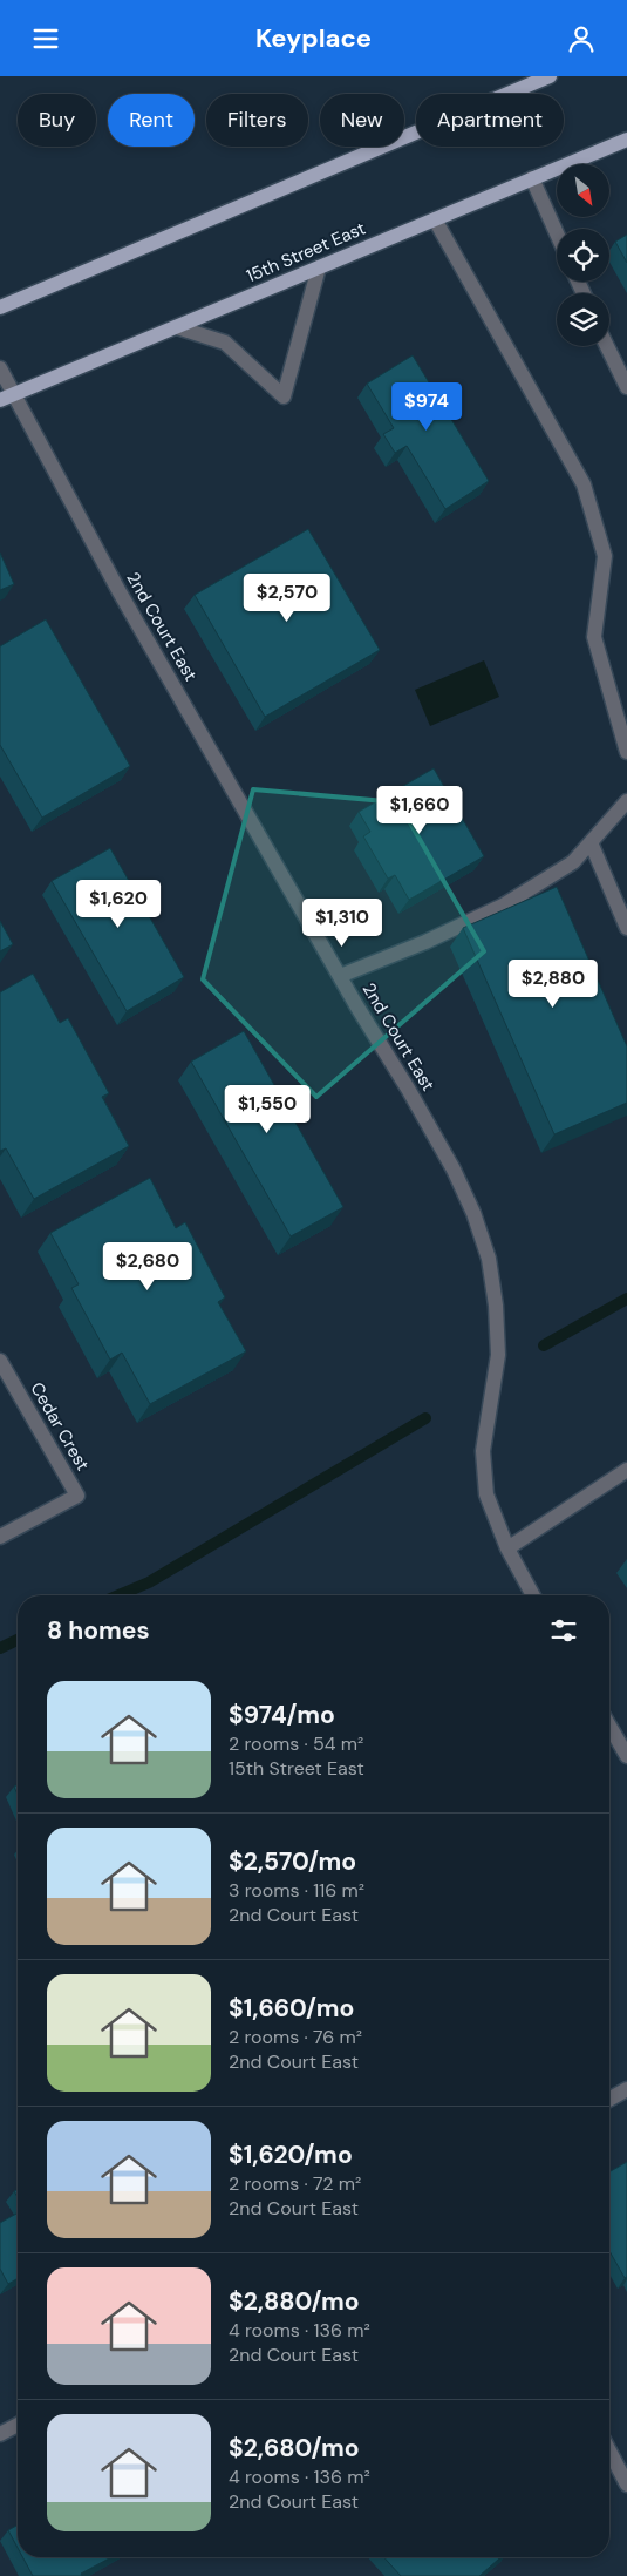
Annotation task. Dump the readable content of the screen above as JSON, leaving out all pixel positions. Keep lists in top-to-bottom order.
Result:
{
  "streets": {
    "main road": ["15th Street East"],
    "street": ["2nd Court East", "Cedar Crest"]
  },
  "crossings": [
    ["15th Street East", "2nd Court East"]
  ],
  "north": "bottom right",
  "page": {
    "header": "Keyplace",
    "chip": [
      "Buy",
      "Rent",
      "Filters",
      "New",
      "Apartment"
    ],
    "price": [
      "$974",
      "$2,570",
      "$1,660",
      "$1,620",
      "$1,310",
      "$2,880",
      "$1,550",
      "$2,680"
    ],
    "heading": "8 homes",
    "list": [
      {
        "name": "$974/mo",
        "note": "2 rooms · 54 m² · 15th Street East"
      },
      {
        "name": "$2,570/mo",
        "note": "3 rooms · 116 m² · 2nd Court East"
      },
      {
        "name": "$1,660/mo",
        "note": "2 rooms · 76 m² · 2nd Court East"
      },
      {
        "name": "$1,620/mo",
        "note": "2 rooms · 72 m² · 2nd Court East"
      },
      {
        "name": "$2,880/mo",
        "note": "4 rooms · 136 m² · 2nd Court East"
      },
      {
        "name": "$2,680/mo",
        "note": "4 rooms · 136 m² · 2nd Court East"
      }
    ]
  }
}
